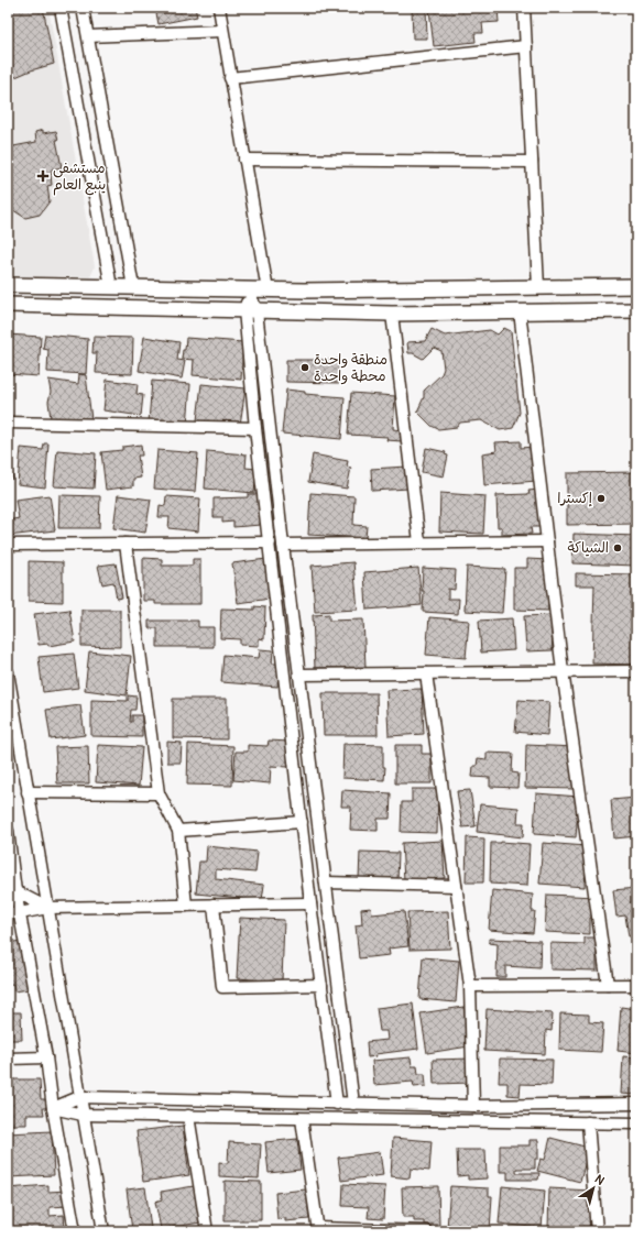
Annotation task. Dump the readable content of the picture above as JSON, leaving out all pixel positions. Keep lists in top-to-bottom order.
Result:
{
  "places": {
    "health": ["مستشفى ينبع العام"],
    "other": ["منطقة واحدة محطة واحدة", "إكسترا", "الشياكة"]
  },
  "north": "top right"
}
